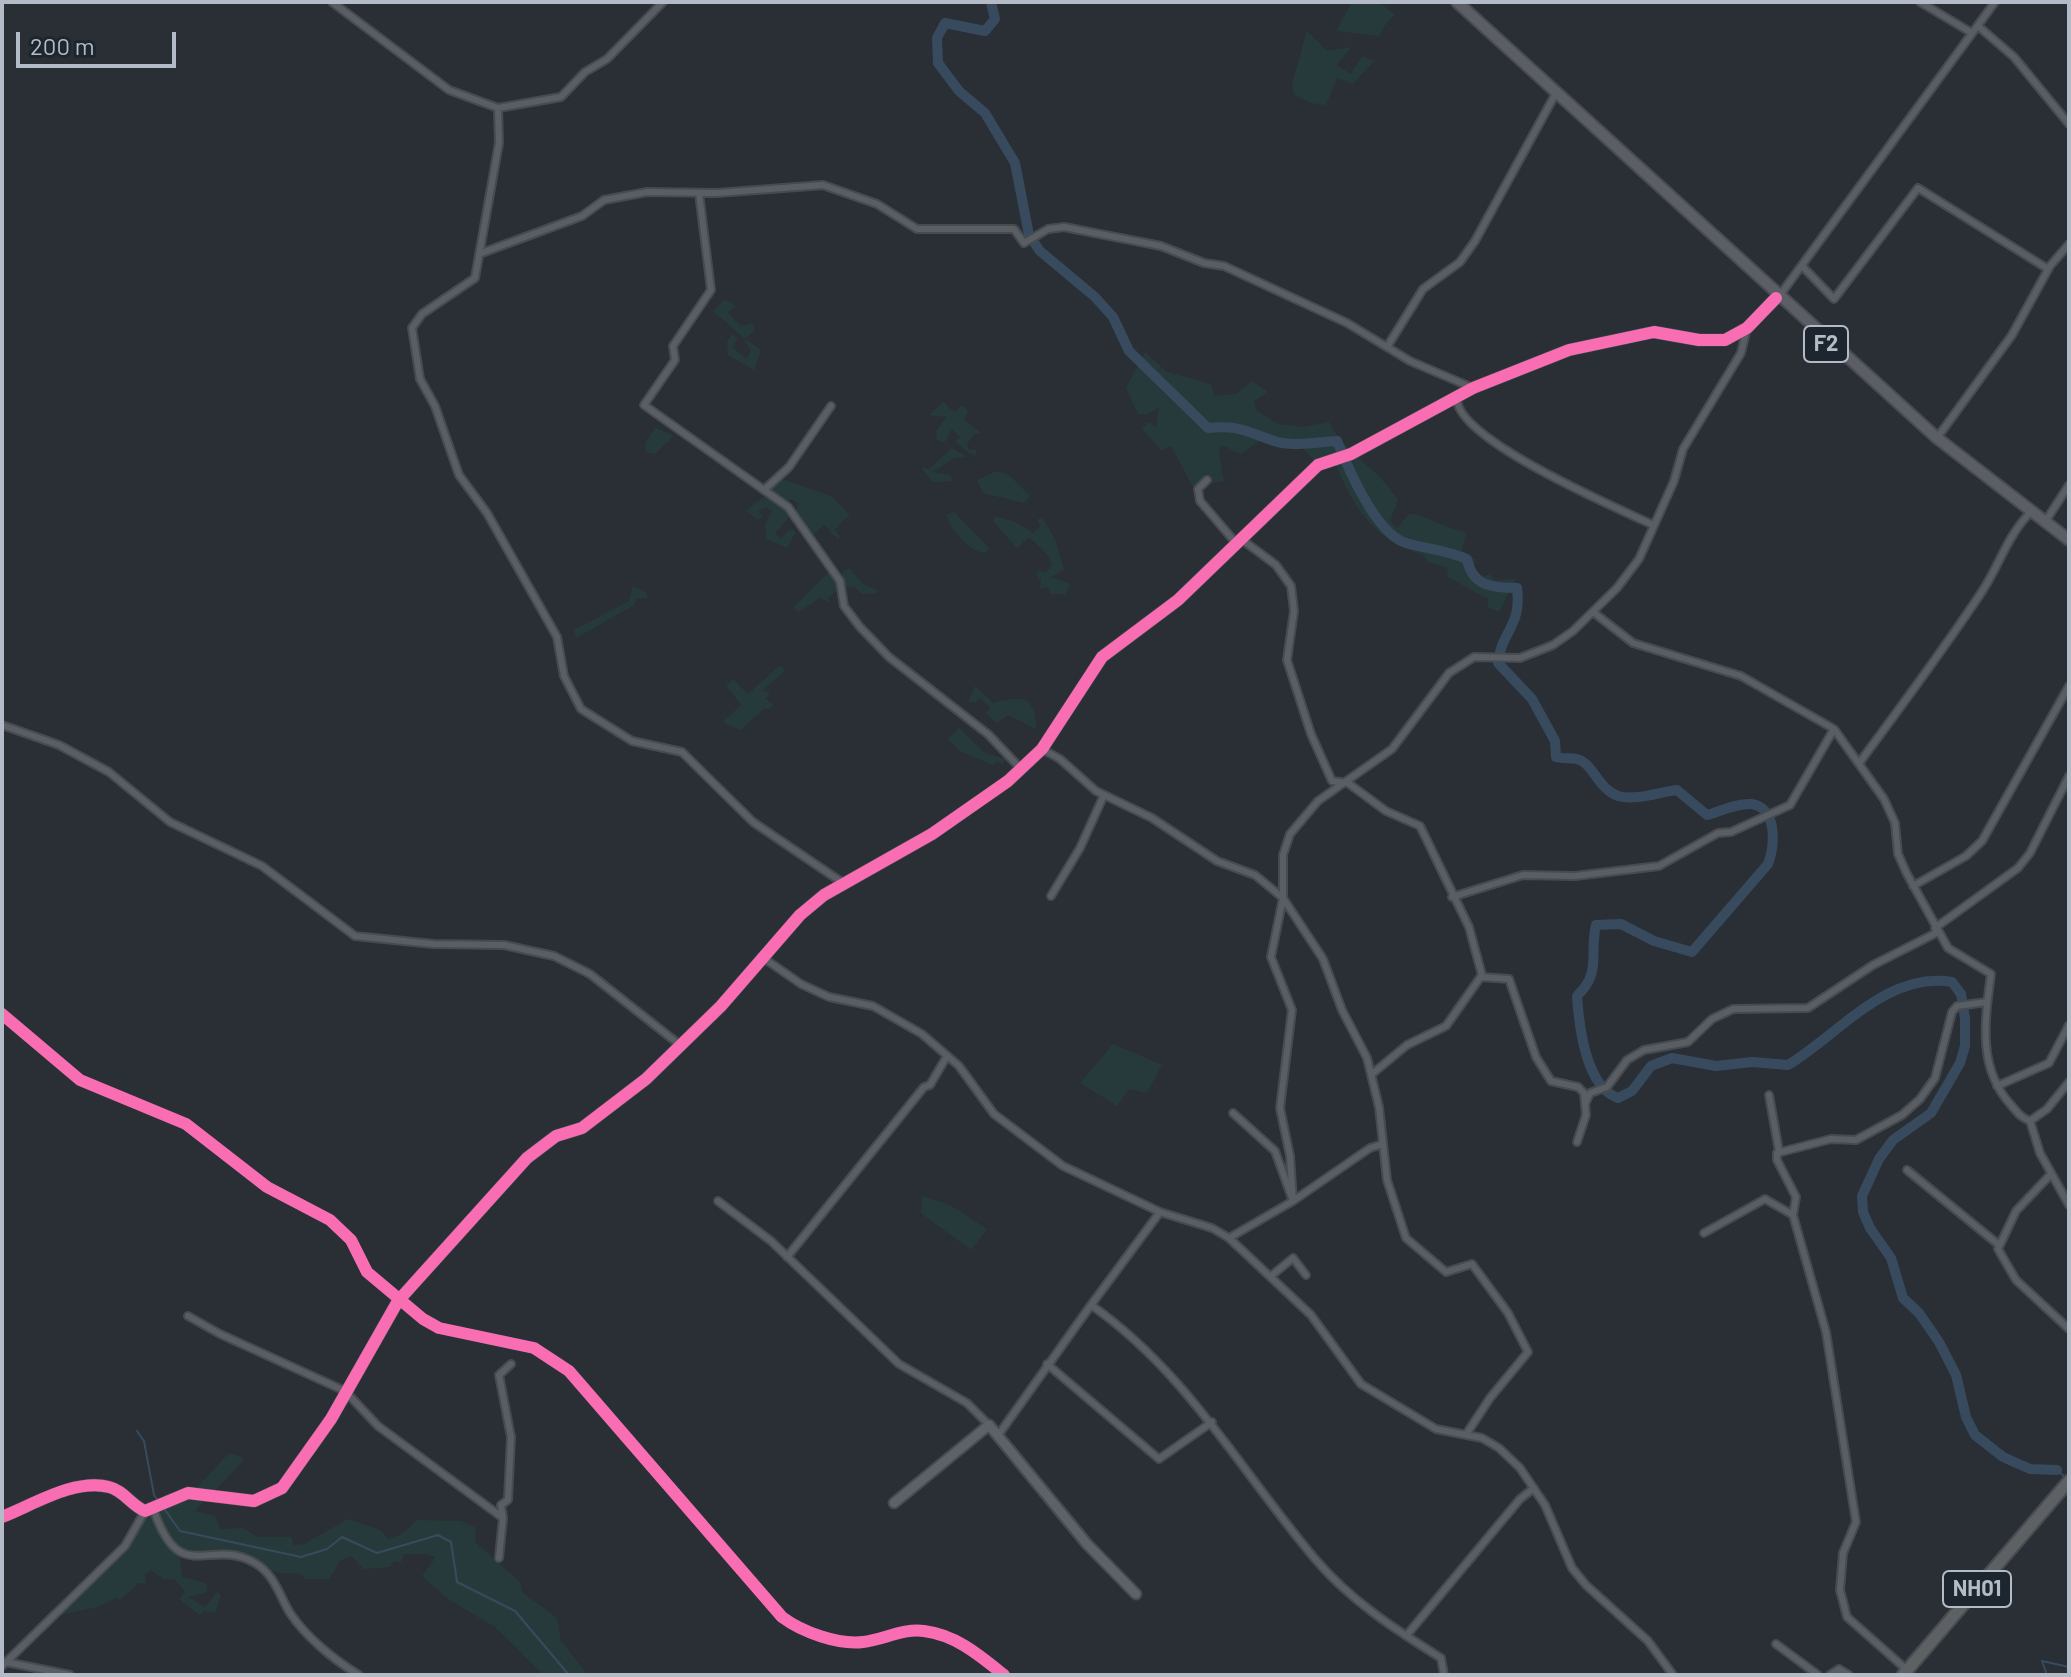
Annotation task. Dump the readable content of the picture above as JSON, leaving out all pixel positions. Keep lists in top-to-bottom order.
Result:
{
  "streets": {
    "highway": ["NH01"],
    "main road": ["F2"]
  },
  "scale_bar": "200 m"
}
